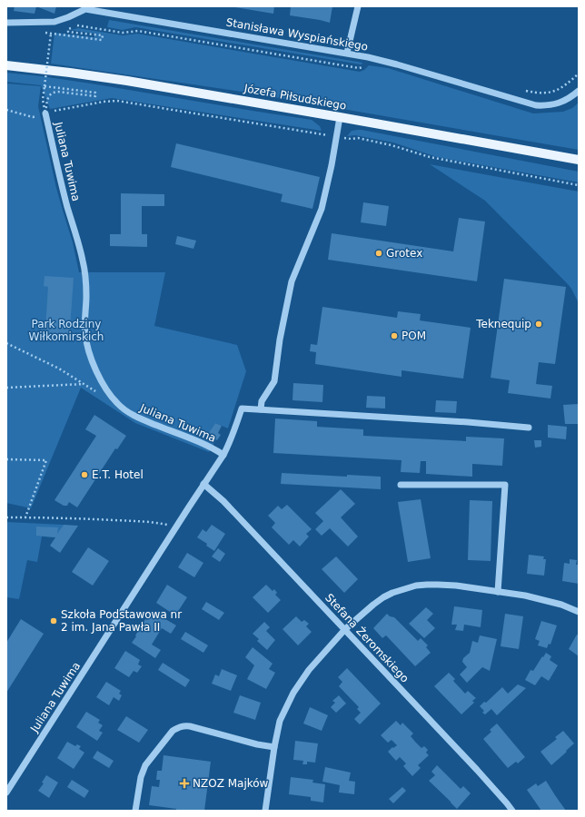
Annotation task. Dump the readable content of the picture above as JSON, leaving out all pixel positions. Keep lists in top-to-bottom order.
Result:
{
  "streets": {
    "main road": ["Józefa Piłsudskiego"],
    "street": ["Stanisława Wyspiańskiego", "Juliana Tuwima", "Stefana Żeromskiego"]
  },
  "crossings": [
    ["Juliana Tuwima", "Stefana Żeromskiego"]
  ],
  "parks": ["Park Rodziny Wiłkomirskich"],
  "places": {
    "other": [
      "Grotex",
      "Teknequip",
      "POM",
      "E.T. Hotel",
      "Szkoła Podstawowa nr 2 im. Jana Pawła II"
    ],
    "health": ["NZOZ Majków"]
  }
}
